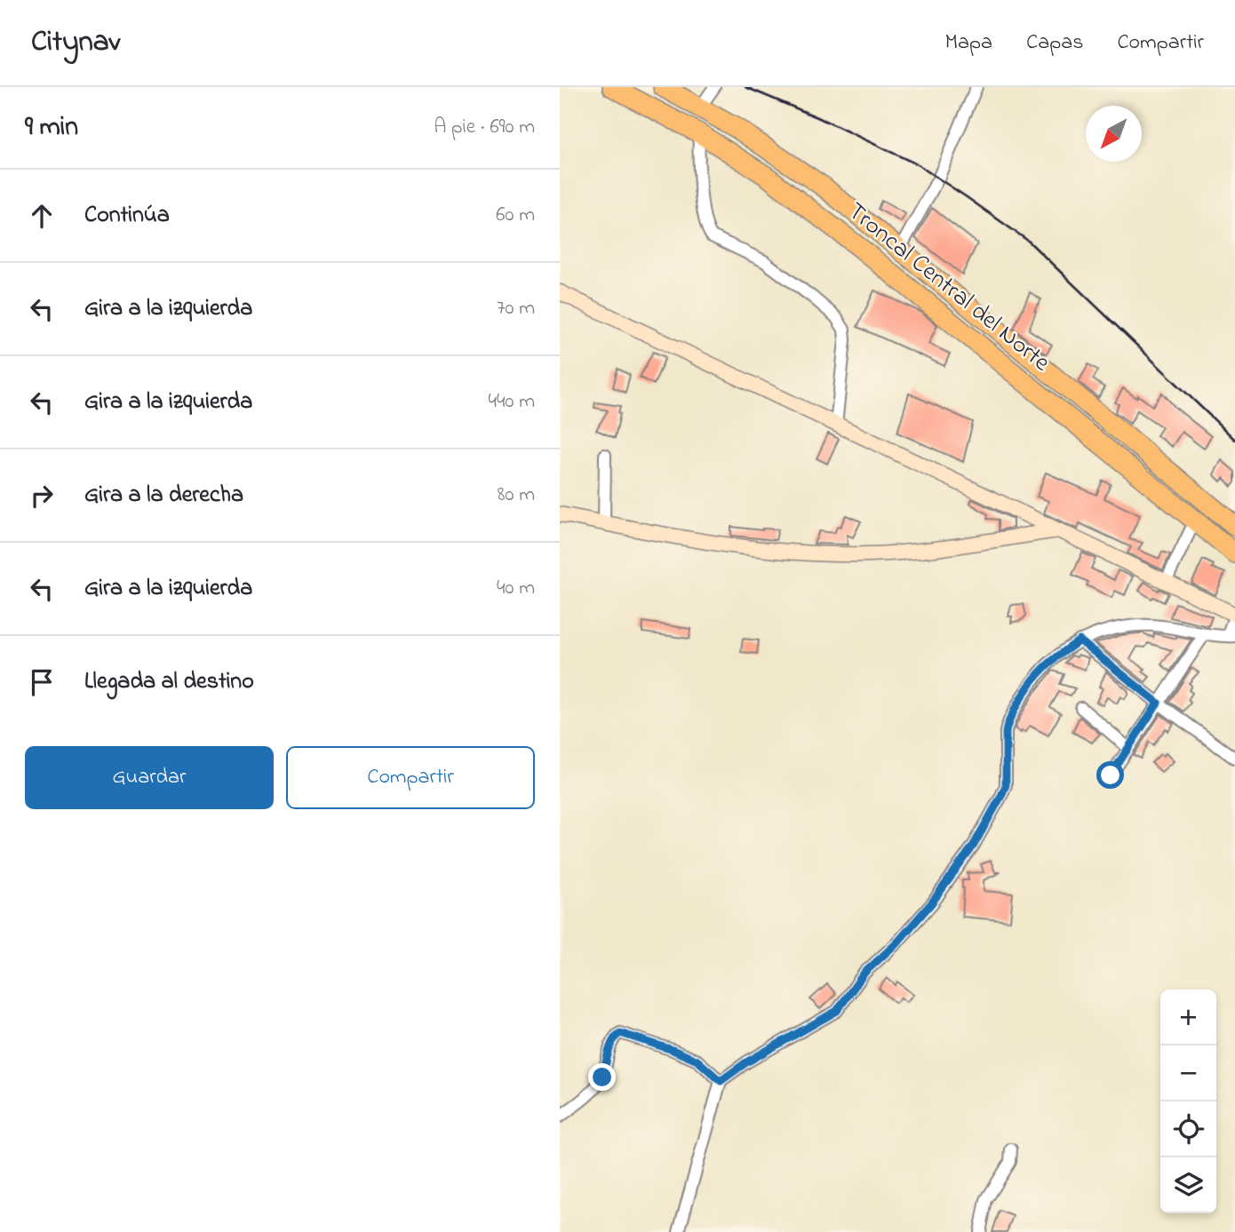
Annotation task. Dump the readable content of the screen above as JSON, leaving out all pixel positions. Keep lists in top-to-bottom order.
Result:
{
  "streets": {
    "highway": ["Troncal Central del Norte"]
  },
  "north": "bottom left",
  "page": {
    "header": "Citynav",
    "nav": ["Mapa", "Capas", "Compartir"],
    "heading": ["9 min", "A pie · 690 m"],
    "list": [
      ["Continúa", "60 m"],
      ["Gira a la izquierda", "70 m"],
      ["Gira a la izquierda", "440 m"],
      ["Gira a la derecha", "80 m"],
      ["Gira a la izquierda", "40 m"],
      "Llegada al destino"
    ],
    "buttons": ["Guardar", "Compartir"],
    "map_buttons": ["+", "−"]
  }
}
